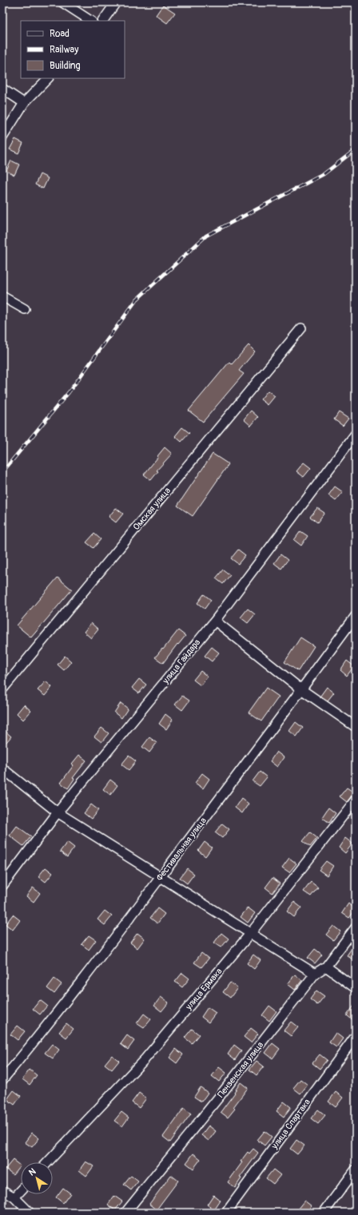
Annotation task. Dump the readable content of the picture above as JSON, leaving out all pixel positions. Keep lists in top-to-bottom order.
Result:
{
  "streets": {
    "street": [
      "Омская улица",
      "улица Гайдара",
      "Фестивальная улица",
      "улица Ермака",
      "Пензенская улица",
      "улица Спартака"
    ]
  },
  "legend": ["Road", "Railway", "Building"],
  "north": "top left"
}
